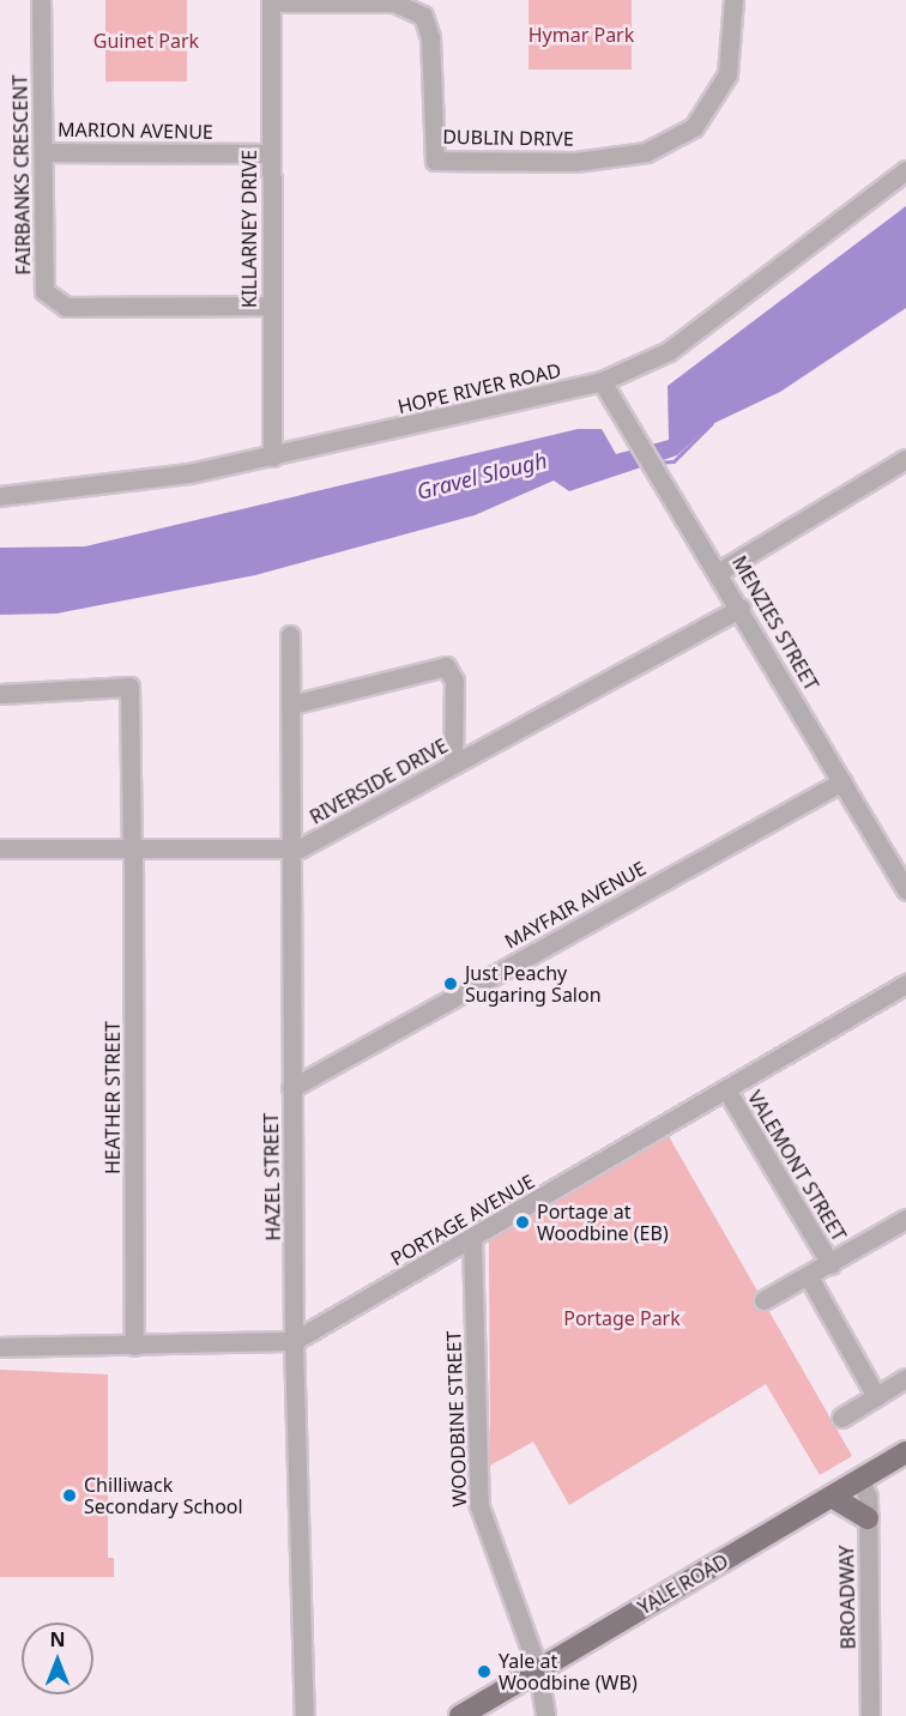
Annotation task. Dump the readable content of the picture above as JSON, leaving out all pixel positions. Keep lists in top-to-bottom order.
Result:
{
  "streets": {
    "main road": ["YALE ROAD"],
    "street": [
      "MARION AVENUE",
      "DUBLIN DRIVE",
      "FAIRBANKS CRESCENT",
      "KILLARNEY DRIVE",
      "HOPE RIVER ROAD",
      "MENZIES STREET",
      "RIVERSIDE DRIVE",
      "MAYFAIR AVENUE",
      "HEATHER STREET",
      "VALEMONT STREET",
      "HAZEL STREET",
      "PORTAGE AVENUE",
      "WOODBINE STREET",
      "BROADWAY"
    ]
  },
  "crossings": [
    ["MARION AVENUE", "FAIRBANKS CRESCENT"],
    ["MARION AVENUE", "KILLARNEY DRIVE"],
    ["DUBLIN DRIVE", "KILLARNEY DRIVE"],
    ["FAIRBANKS CRESCENT", "KILLARNEY DRIVE"],
    ["KILLARNEY DRIVE", "HOPE RIVER ROAD"],
    ["HOPE RIVER ROAD", "MENZIES STREET"],
    ["MENZIES STREET", "RIVERSIDE DRIVE"],
    ["MENZIES STREET", "MAYFAIR AVENUE"],
    ["RIVERSIDE DRIVE", "HEATHER STREET"],
    ["RIVERSIDE DRIVE", "HAZEL STREET"],
    ["MAYFAIR AVENUE", "HAZEL STREET"],
    ["HEATHER STREET", "PORTAGE AVENUE"],
    ["VALEMONT STREET", "PORTAGE AVENUE"],
    ["HAZEL STREET", "PORTAGE AVENUE"],
    ["PORTAGE AVENUE", "WOODBINE STREET"],
    ["WOODBINE STREET", "YALE ROAD"],
    ["YALE ROAD", "BROADWAY"]
  ],
  "water": ["Gravel Slough"],
  "parks": ["Hymar Park", "Guinet Park", "Portage Park"],
  "places": [
    "Just Peachy Sugaring Salon",
    "Portage at Woodbine (EB)",
    "Chilliwack Secondary School",
    "Yale at Woodbine (WB)"
  ],
  "north": "top"
}
